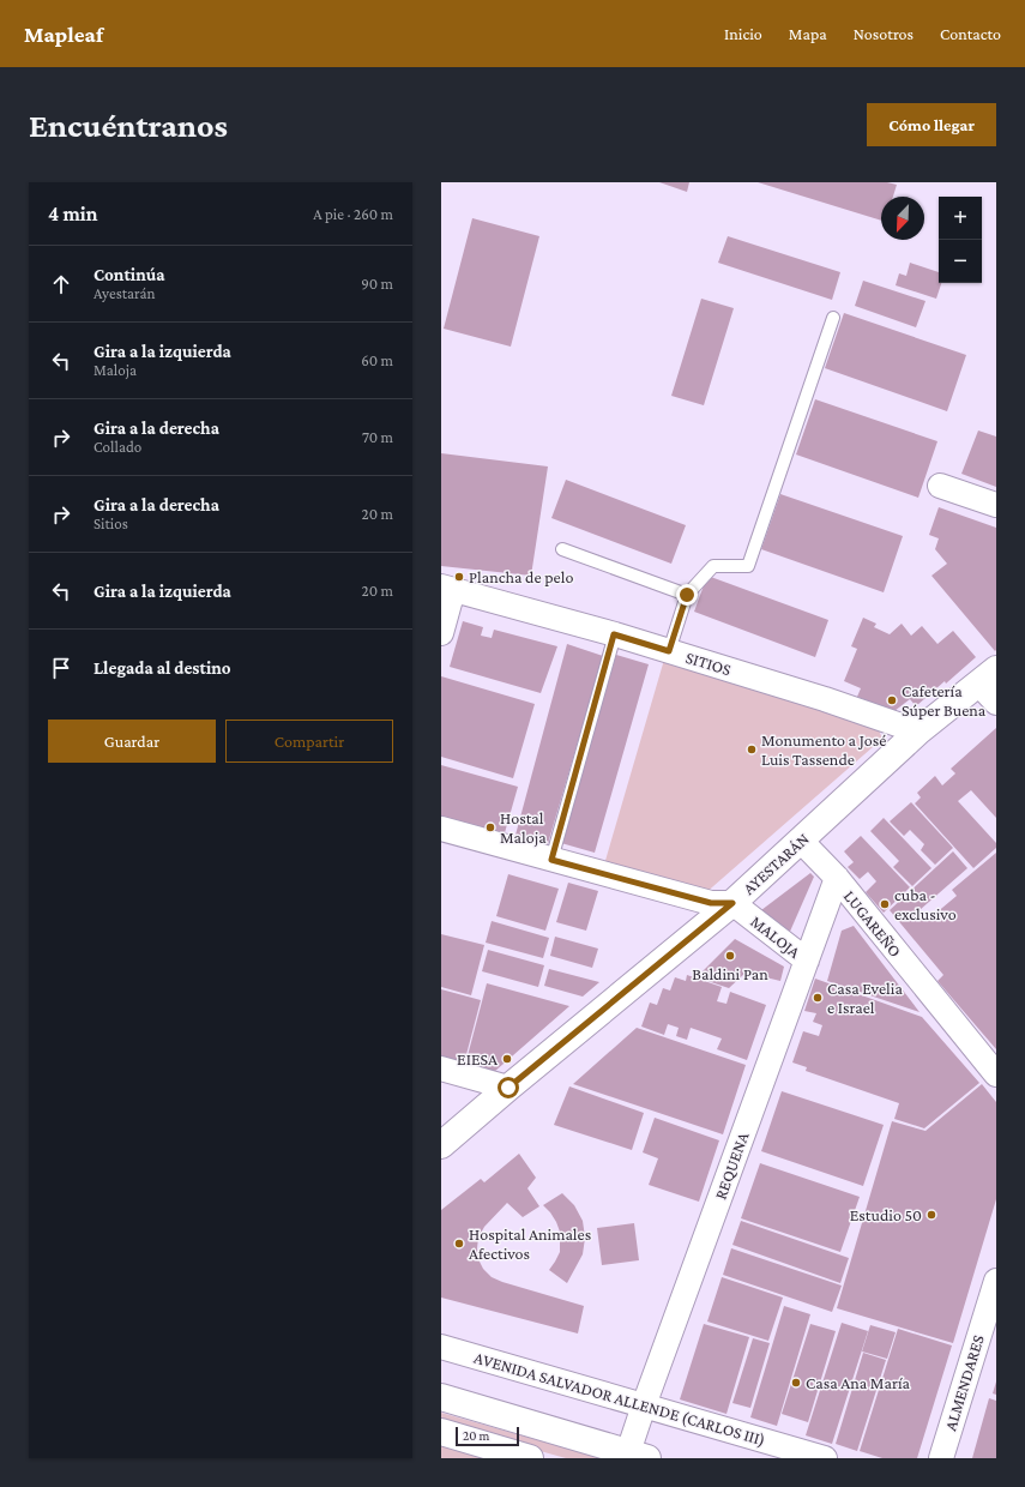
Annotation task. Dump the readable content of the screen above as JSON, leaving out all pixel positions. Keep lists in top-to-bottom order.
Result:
{
  "streets": {
    "main road": ["AYESTARÁN"],
    "street": [
      "SITIOS",
      "LUGAREÑO",
      "MALOJA",
      "REQUENA",
      "ALMENDARES",
      "AVENIDA SALVADOR ALLENDE (CARLOS III)"
    ]
  },
  "crossings": [
    ["SITIOS", "AYESTARÁN"],
    ["AYESTARÁN", "LUGAREÑO"],
    ["AYESTARÁN", "MALOJA"],
    ["LUGAREÑO", "REQUENA"],
    ["MALOJA", "REQUENA"],
    ["REQUENA", "AVENIDA SALVADOR ALLENDE (CARLOS III)"]
  ],
  "places": [
    "Plancha de pelo",
    "Cafetería Súper Buena",
    "Monumento a José Luis Tassende",
    "Hostal Maloja",
    "cuba - exclusivo",
    "Baldini Pan",
    "Casa Evelia e Israel",
    "EIESA",
    "Estudio 50",
    "Hospital Animales Afectivos",
    "Casa Ana María"
  ],
  "scale_bar": "20 m",
  "north": "bottom left",
  "page": {
    "header": "Mapleaf",
    "nav": [
      "Inicio",
      "Mapa",
      "Nosotros",
      "Contacto"
    ],
    "buttons": [
      "Cómo llegar",
      ["Guardar", "Compartir"]
    ],
    "title": "Encuéntranos",
    "heading": ["4 min", "A pie · 260 m"],
    "map_buttons": ["+", "−"],
    "list": [
      ["Continúa", "Ayestarán", "90 m"],
      ["Gira a la izquierda", "Maloja", "60 m"],
      ["Gira a la derecha", "Collado", "70 m"],
      ["Gira a la derecha", "Sitios", "20 m"],
      ["Gira a la izquierda", "20 m"],
      "Llegada al destino"
    ],
    "scale": "20 m"
  }
}
